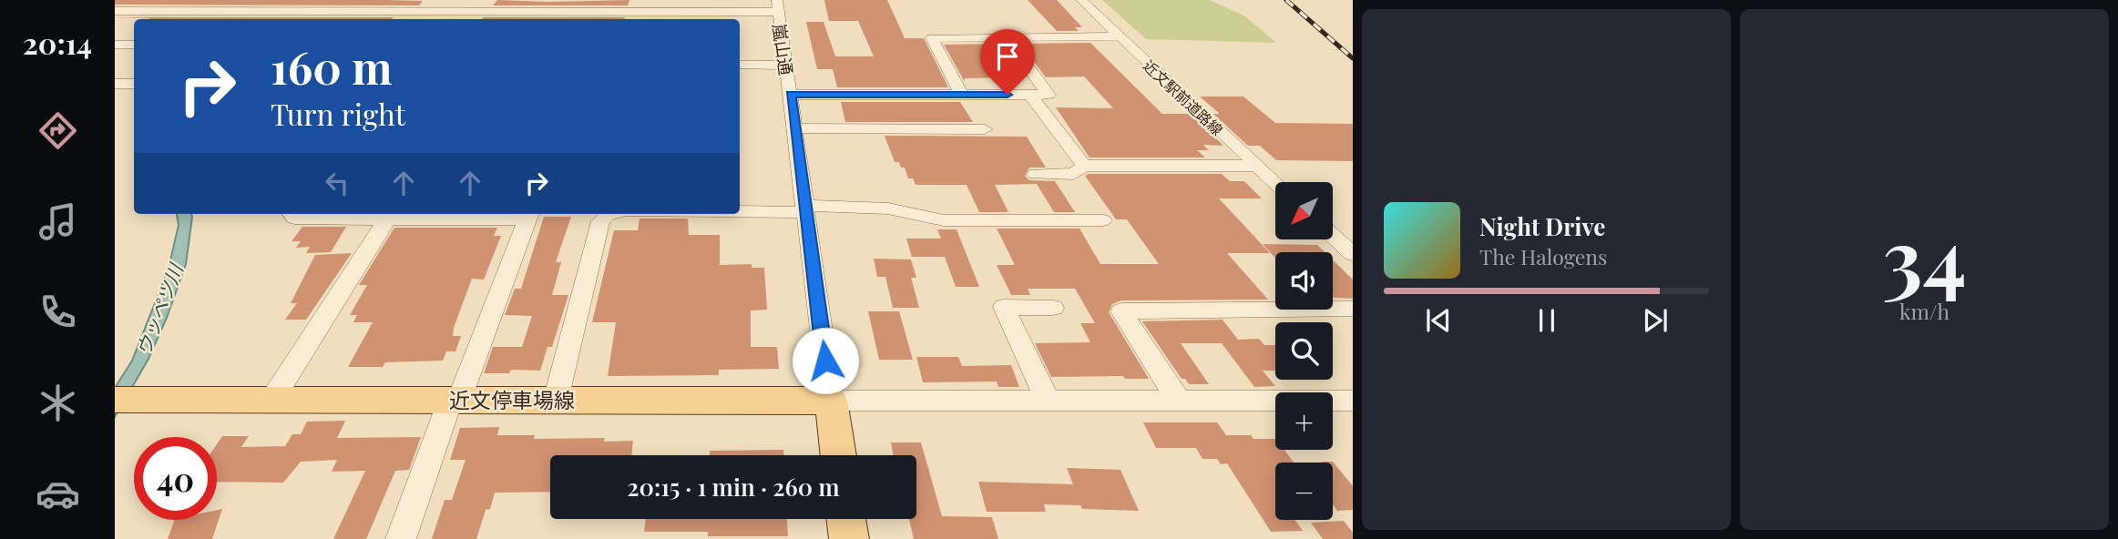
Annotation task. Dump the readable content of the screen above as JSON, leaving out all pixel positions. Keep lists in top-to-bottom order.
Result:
{
  "streets": {
    "main road": ["近文停車場線"],
    "street": ["嵐山通", "近文駅前道路線"]
  },
  "crossings": [
    ["嵐山通", "近文停車場線"]
  ],
  "water": ["ウッペツ川"],
  "north": "bottom left",
  "page": {
    "tabs": "20:14",
    "tile": ["34", "km/h"],
    "turn": ["160 m", "Turn right"],
    "map_buttons": ["+", "−"],
    "song": ["Night Drive", "The Halogens"],
    "limit": "40",
    "trip": "20:15 · 1 min · 260 m"
  }
}
